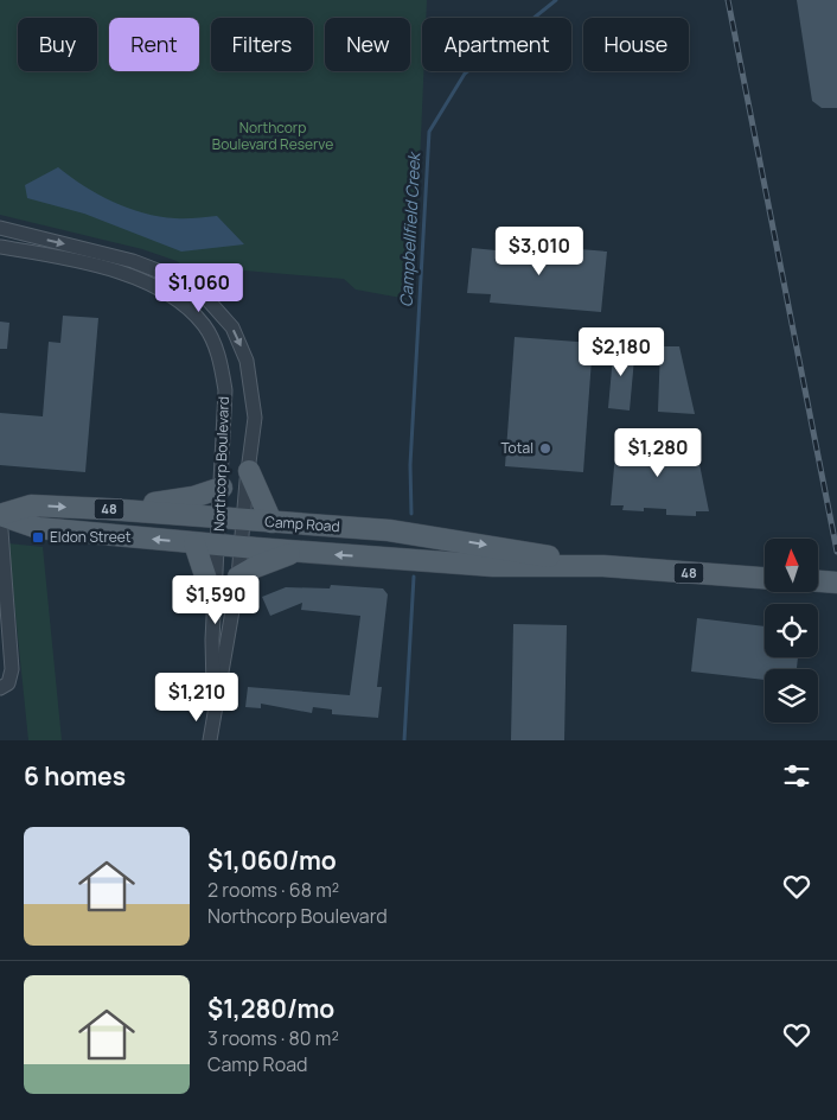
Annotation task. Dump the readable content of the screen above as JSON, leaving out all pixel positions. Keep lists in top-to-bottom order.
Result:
{
  "streets": {
    "main road": ["48", "Camp Road"],
    "street": ["Northcorp Boulevard"]
  },
  "crossings": [
    ["Northcorp Boulevard", "Camp Road"]
  ],
  "water": ["Campbellfield Creek"],
  "parks": ["Northcorp Boulevard Reserve"],
  "places": {
    "other": ["Total"],
    "transit": ["Eldon Street"]
  },
  "north": "top",
  "page": {
    "chip": [
      "Buy",
      "Rent",
      "Filters",
      "New",
      "Apartment",
      "House"
    ],
    "price": [
      "$3,010",
      "$1,060",
      "$2,180",
      "$1,280",
      "$1,590",
      "$1,210"
    ],
    "heading": "6 homes",
    "list": [
      {
        "name": "$1,060/mo",
        "note": "2 rooms · 68 m² · Northcorp Boulevard"
      },
      {
        "name": "$1,280/mo",
        "note": "3 rooms · 80 m² · Camp Road"
      }
    ]
  }
}
